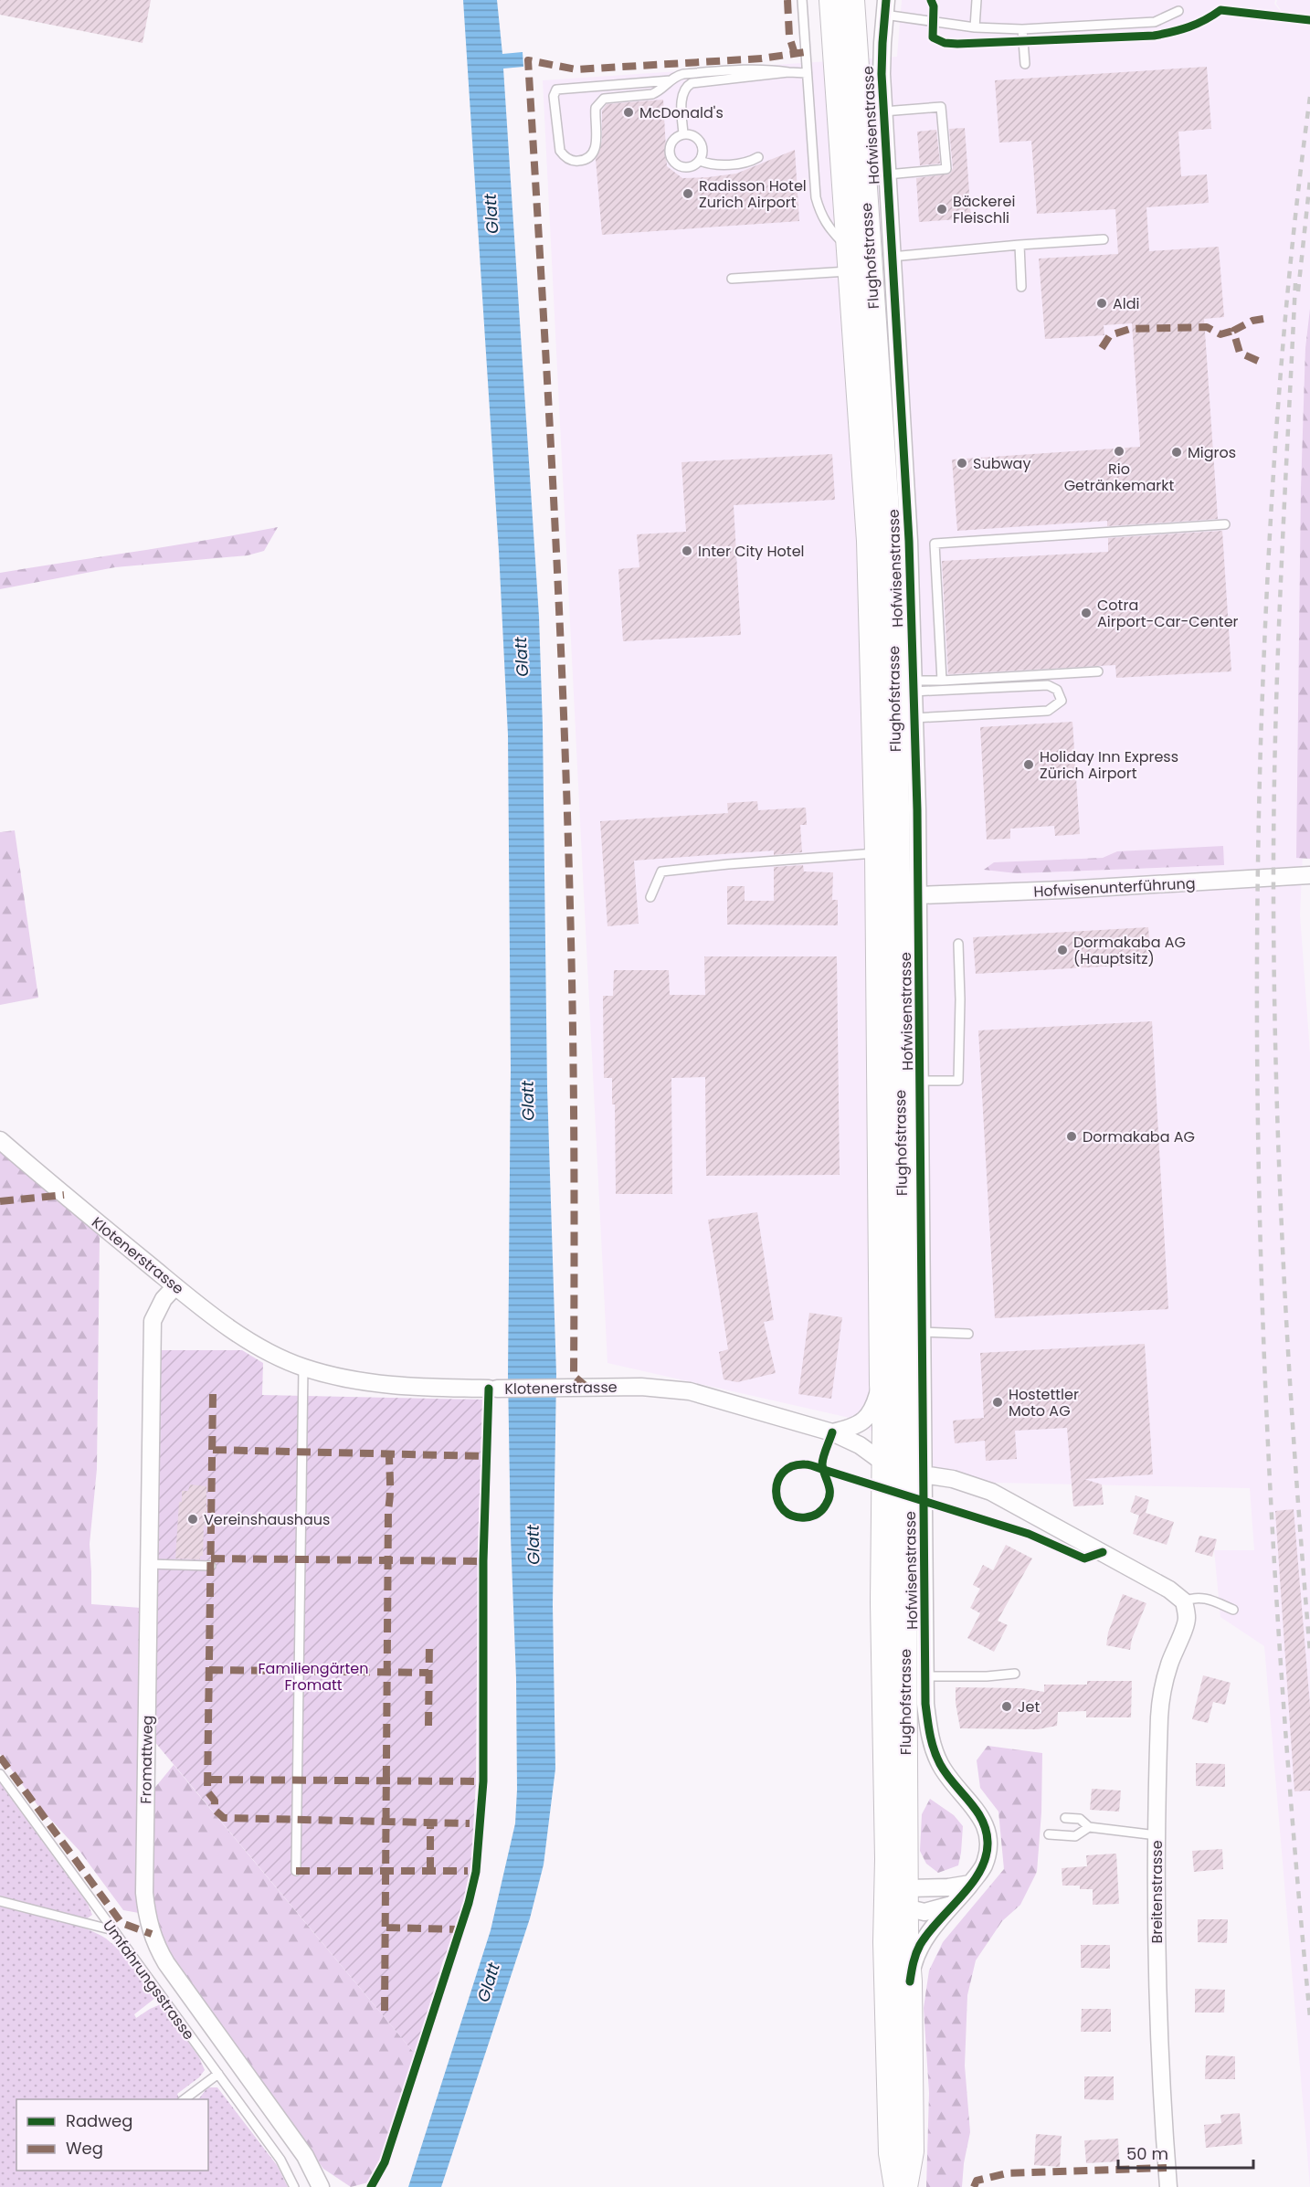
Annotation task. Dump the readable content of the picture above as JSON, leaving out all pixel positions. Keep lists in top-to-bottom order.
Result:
{
  "streets": {
    "main road": ["Flughofstrasse"],
    "street": [
      "Hofwisenstrasse",
      "Hofwisenunterführung",
      "Klotenerstrasse",
      "Fromattweg",
      "Breitenstrasse"
    ],
    "lane": ["Umfahrungsstrasse"]
  },
  "crossings": [
    ["Hofwisenstrasse", "Flughofstrasse"],
    ["Hofwisenstrasse", "Hofwisenunterführung"],
    ["Flughofstrasse", "Klotenerstrasse"],
    ["Klotenerstrasse", "Fromattweg"]
  ],
  "water": ["Glatt"],
  "parks": ["Familiengärten Fromatt"],
  "places": [
    "McDonald's",
    "Radisson Hotel Zurich Airport",
    "Bäckerei Fleischli",
    "Aldi",
    "Rio Getränkemarkt",
    "Migros",
    "Subway",
    "Inter City Hotel",
    "Cotra Airport-Car-Center",
    "Holiday Inn Express Zürich Airport",
    "Dormakaba AG (Hauptsitz)",
    "Dormakaba AG",
    "Hostettler Moto AG",
    "Vereinshaushaus",
    "Jet"
  ],
  "legend": ["Radweg", "Weg"],
  "scale_bar": "50 m"
}
